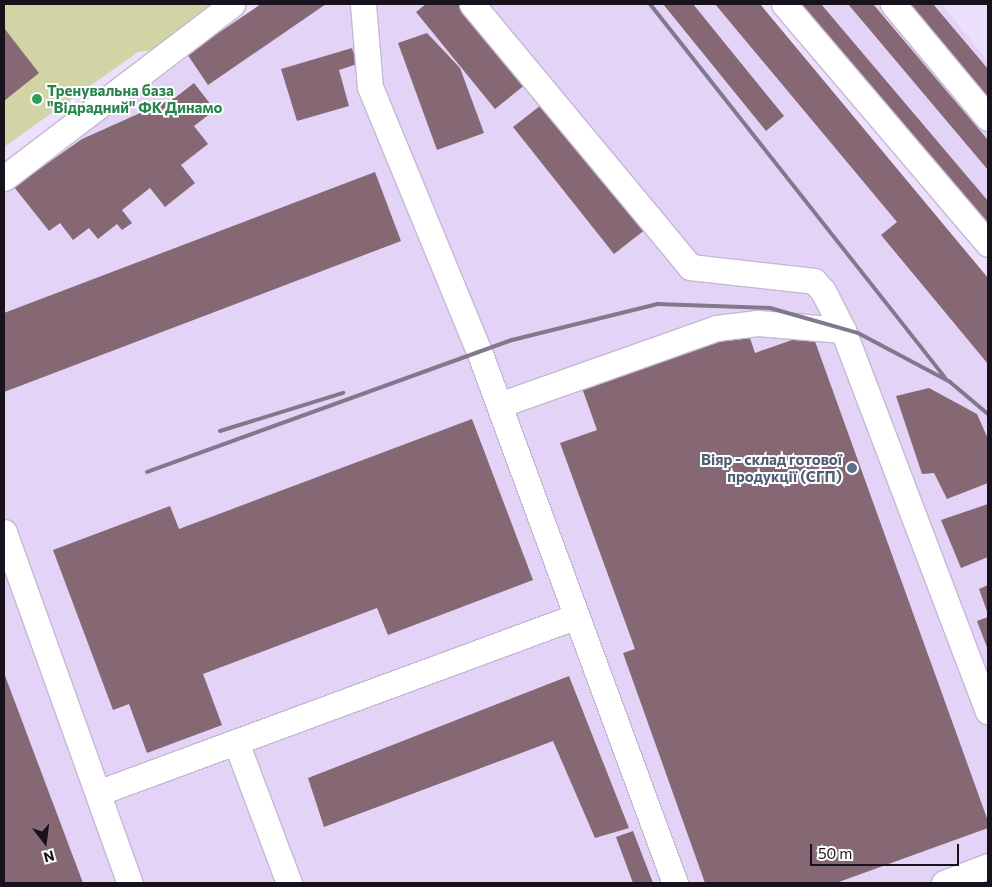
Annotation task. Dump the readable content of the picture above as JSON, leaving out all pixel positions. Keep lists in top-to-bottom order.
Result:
{
  "places": ["Тренувальна база \"Відрадний\" ФК Динамо", "Віяр - склад готової продукції (СГП)"],
  "scale_bar": "50 m",
  "north": "bottom"
}
